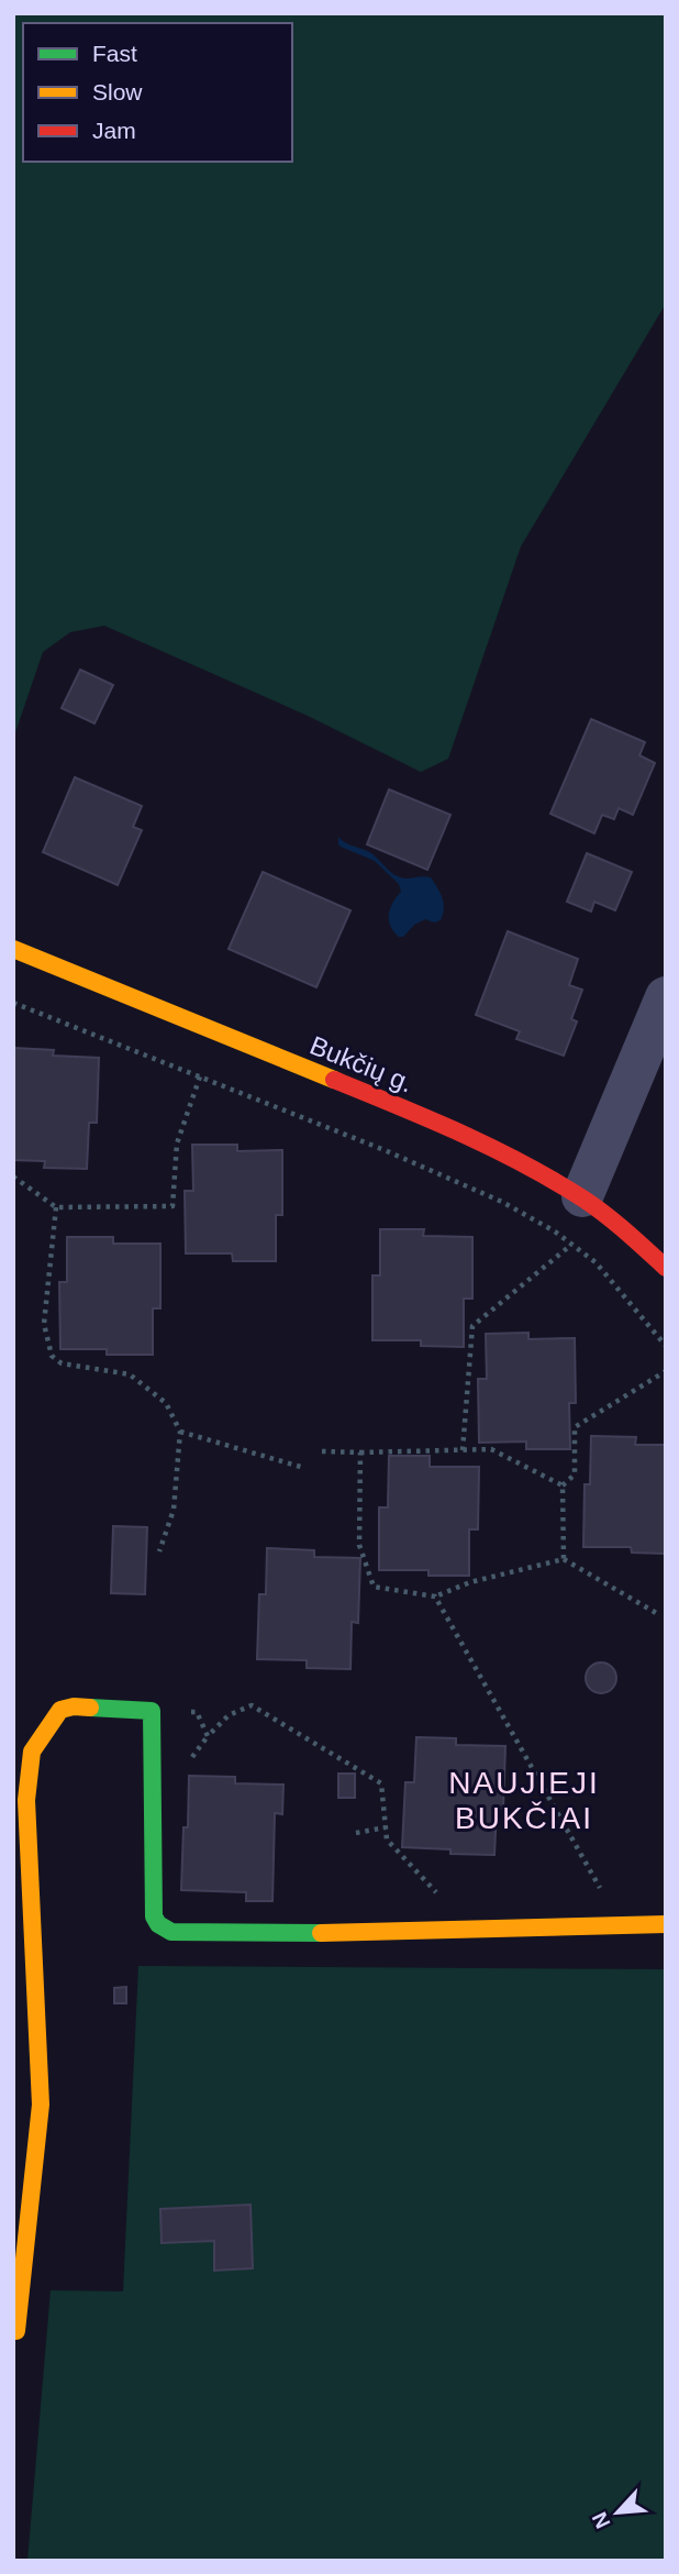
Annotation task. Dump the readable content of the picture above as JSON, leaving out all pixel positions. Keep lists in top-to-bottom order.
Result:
{
  "streets": {
    "street": ["Bukčių g."]
  },
  "districts": ["NAUJIEJI BUKČIAI"],
  "legend": ["Fast", "Slow", "Jam"],
  "north": "bottom left"
}
